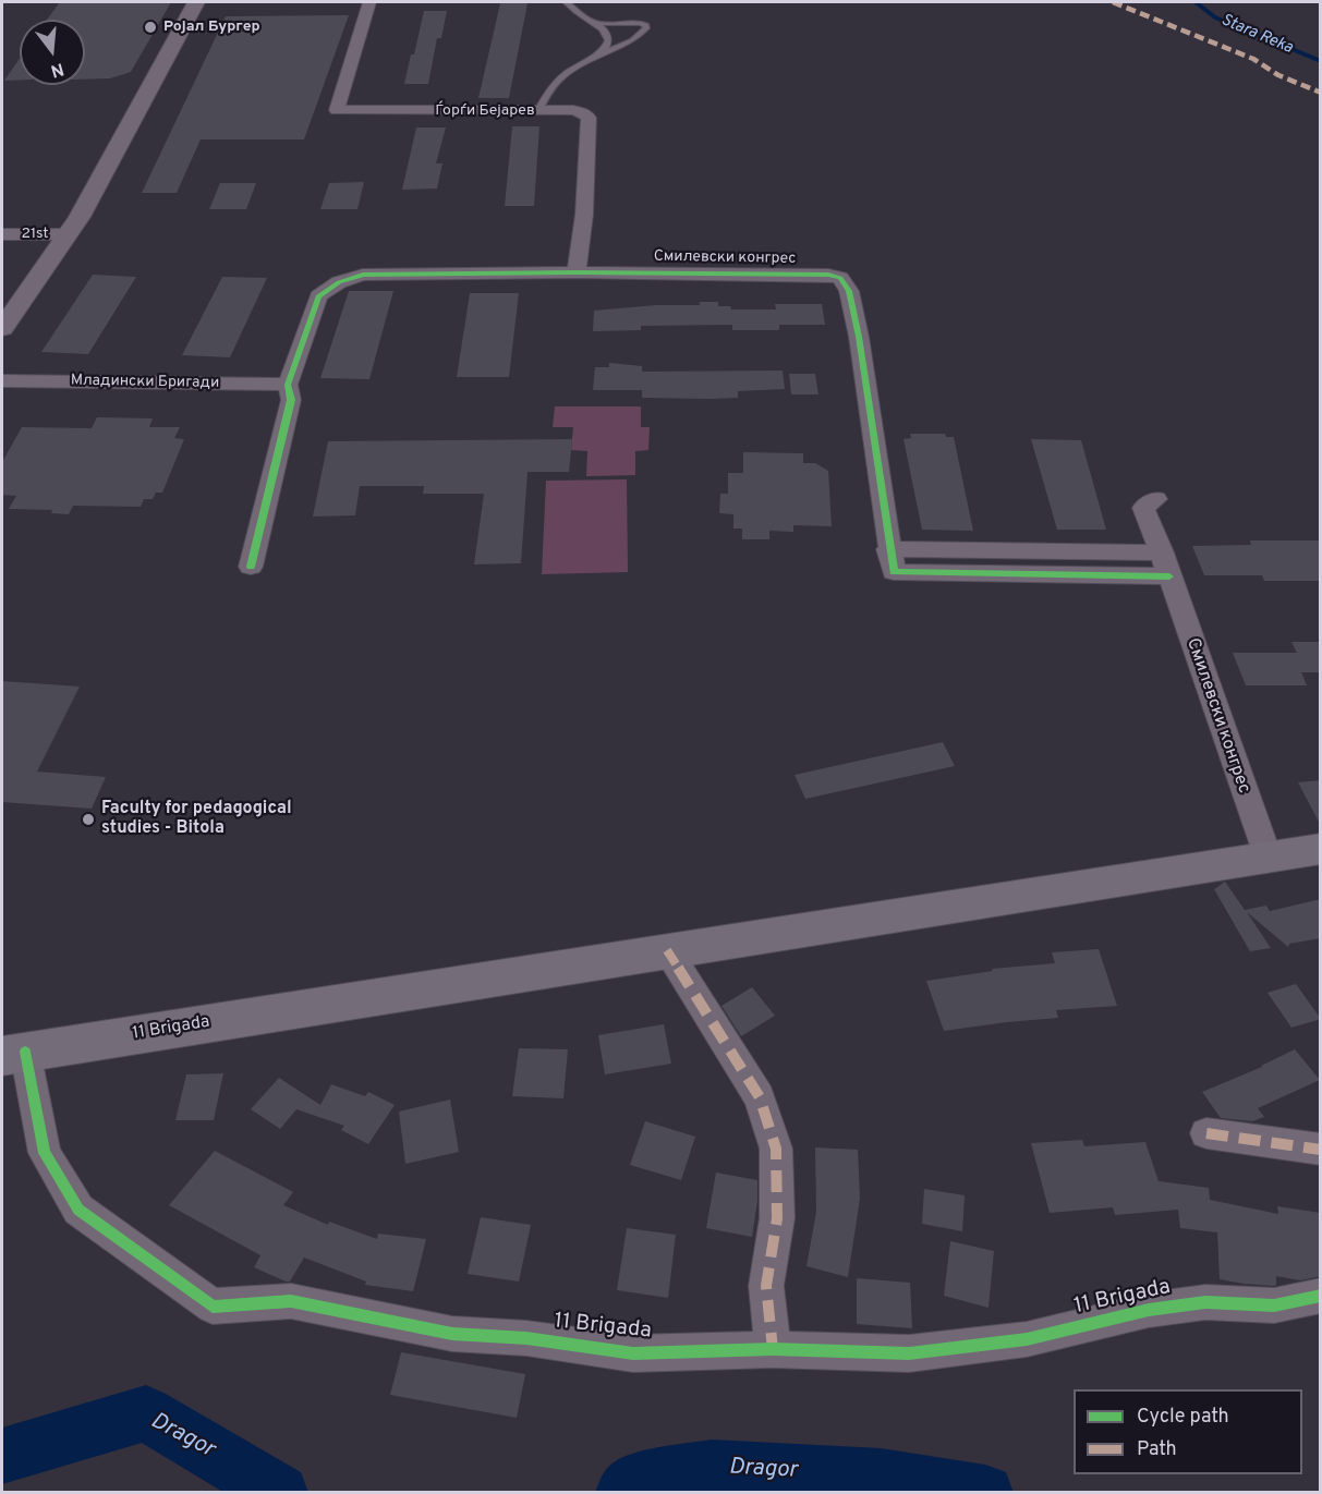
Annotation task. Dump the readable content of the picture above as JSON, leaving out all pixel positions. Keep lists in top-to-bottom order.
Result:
{
  "streets": {
    "main road": ["11 Brigada"],
    "street": [
      "Ѓорѓи Бејарев",
      "21st",
      "Смилевски конгрес",
      "Младински Бригади"
    ]
  },
  "crossings": [
    ["Ѓорѓи Бејарев", "Смилевски конгрес"],
    ["Смилевски конгрес", "Младински Бригади"],
    ["Смилевски конгрес", "11 Brigada"]
  ],
  "water": ["Stara Reka", "Dragor"],
  "places": ["Ројал Бургер", "Faculty for pedagogical studies - Bitola"],
  "legend": ["Cycle path", "Path"],
  "north": "bottom"
}
